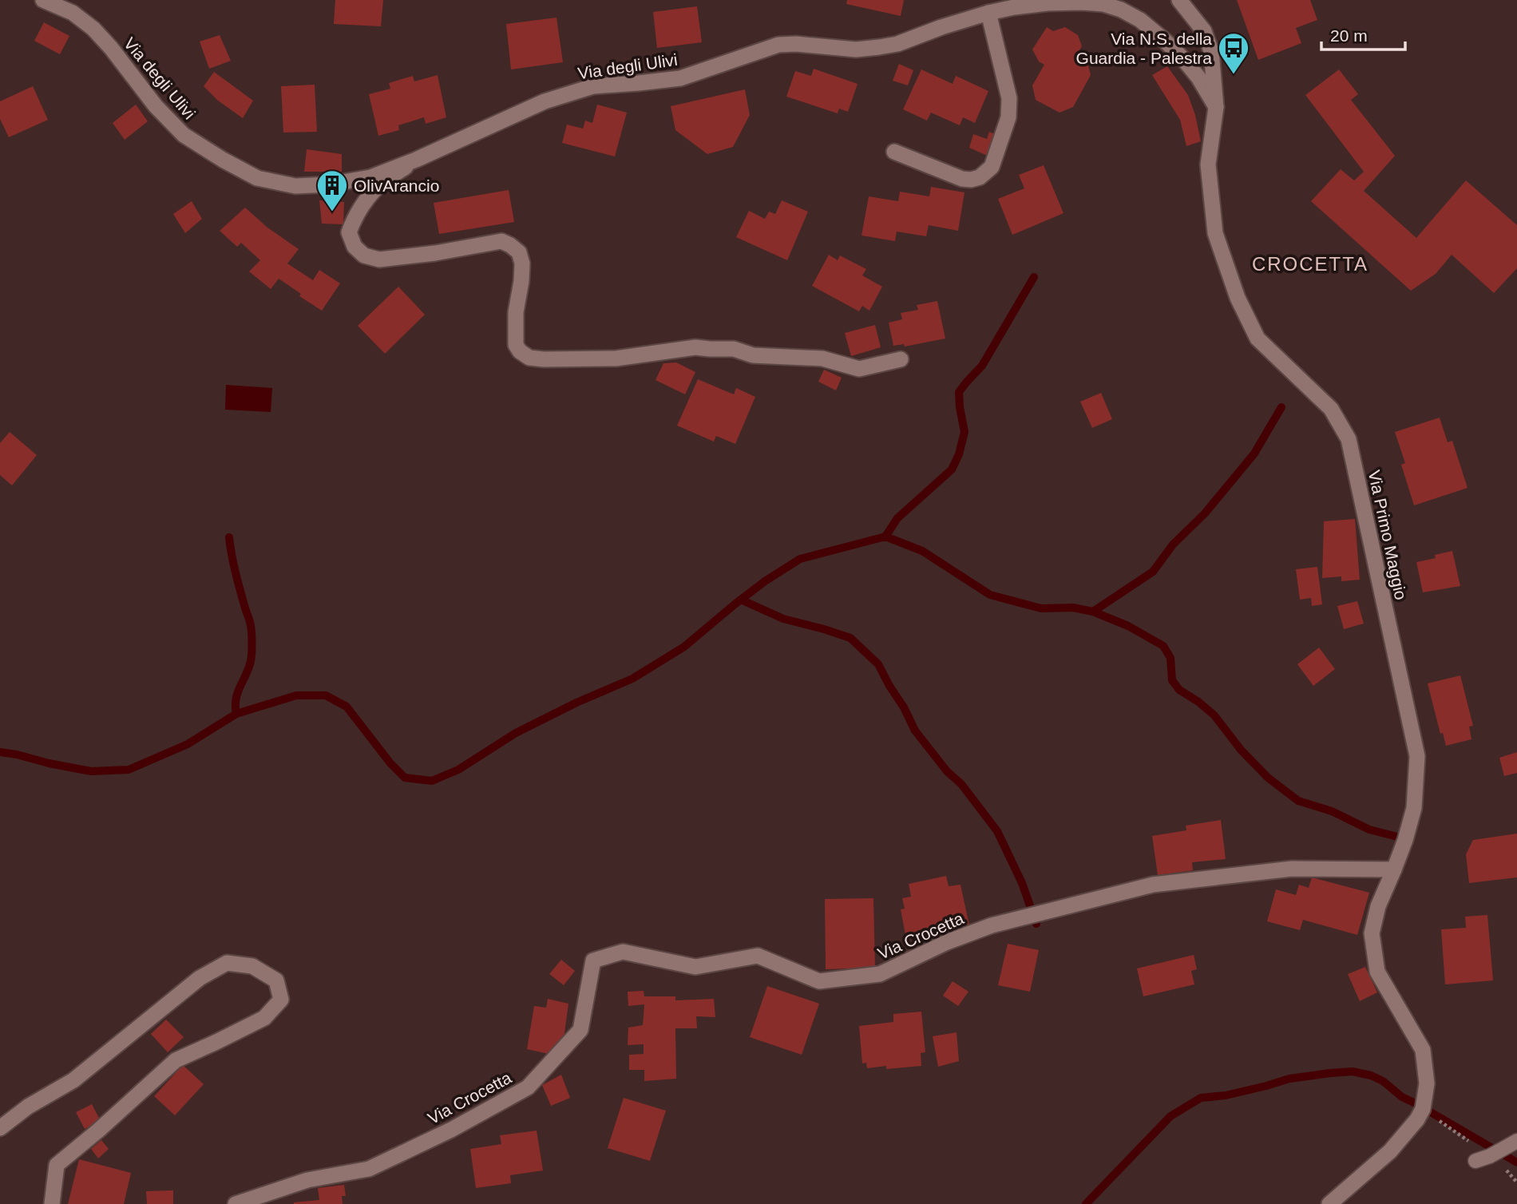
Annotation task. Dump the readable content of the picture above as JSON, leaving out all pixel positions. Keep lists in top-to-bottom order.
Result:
{
  "streets": {
    "street": ["Via degli Ulivi", "Via Primo Maggio", "Via Crocetta"]
  },
  "crossings": [
    ["Via degli Ulivi", "Via Primo Maggio"],
    ["Via Primo Maggio", "Via Crocetta"]
  ],
  "districts": ["CROCETTA"],
  "places": {
    "bus stop": ["Via N.S. della Guardia - Palestra"],
    "building": ["OlivArancio"]
  },
  "scale_bar": "20 m"
}
